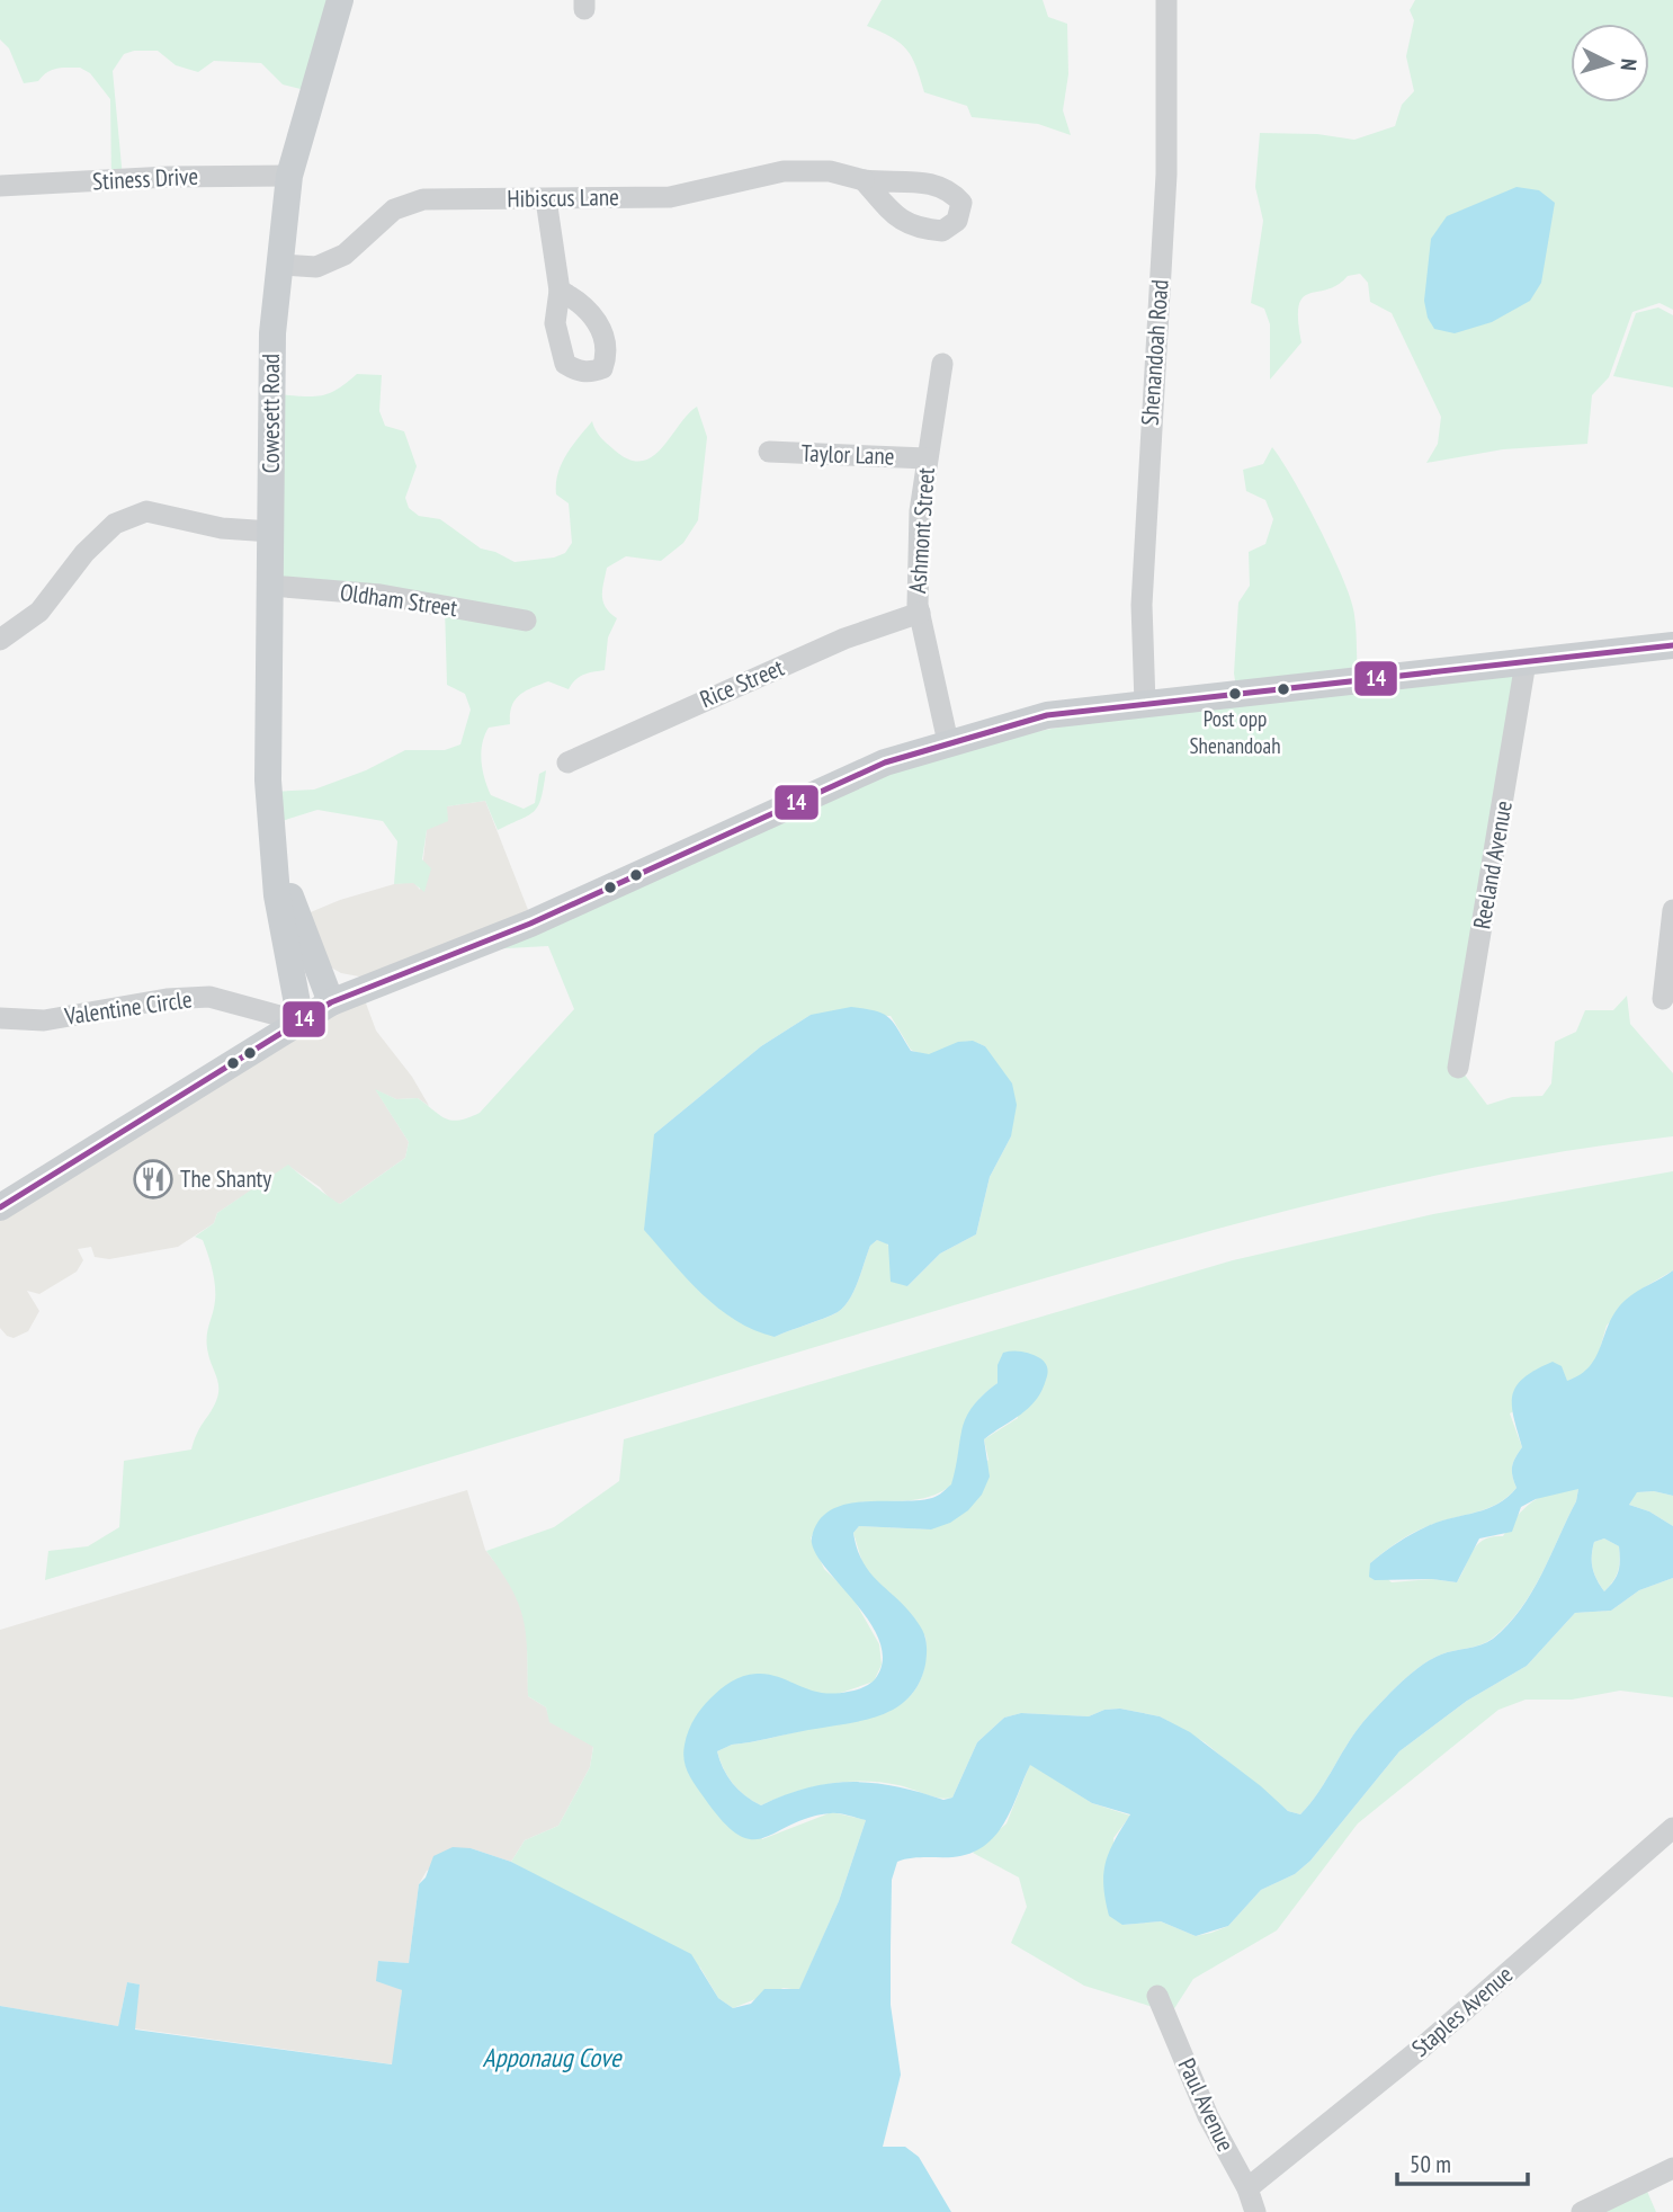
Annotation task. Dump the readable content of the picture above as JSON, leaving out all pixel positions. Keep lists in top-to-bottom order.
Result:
{
  "streets": {
    "main road": ["Cowesett Road"],
    "street": [
      "Stiness Drive",
      "Hibiscus Lane",
      "Shenandoah Road",
      "Taylor Lane",
      "Ashmont Street",
      "Oldham Street",
      "Rice Street",
      "Reeland Avenue",
      "Valentine Circle",
      "Staples Avenue",
      "Paul Avenue"
    ]
  },
  "crossings": [
    ["Stiness Drive", "Cowesett Road"],
    ["Hibiscus Lane", "Cowesett Road"],
    ["Cowesett Road", "Oldham Street"],
    ["Cowesett Road", "Valentine Circle"],
    ["Taylor Lane", "Ashmont Street"],
    ["Ashmont Street", "Rice Street"],
    ["Staples Avenue", "Paul Avenue"]
  ],
  "water": ["Apponaug Cove"],
  "places": {
    "other": ["Post opp Shenandoah"],
    "restaurant": ["The Shanty"]
  },
  "lines": ["transit line 14"],
  "scale_bar": "50 m",
  "north": "right"
}
